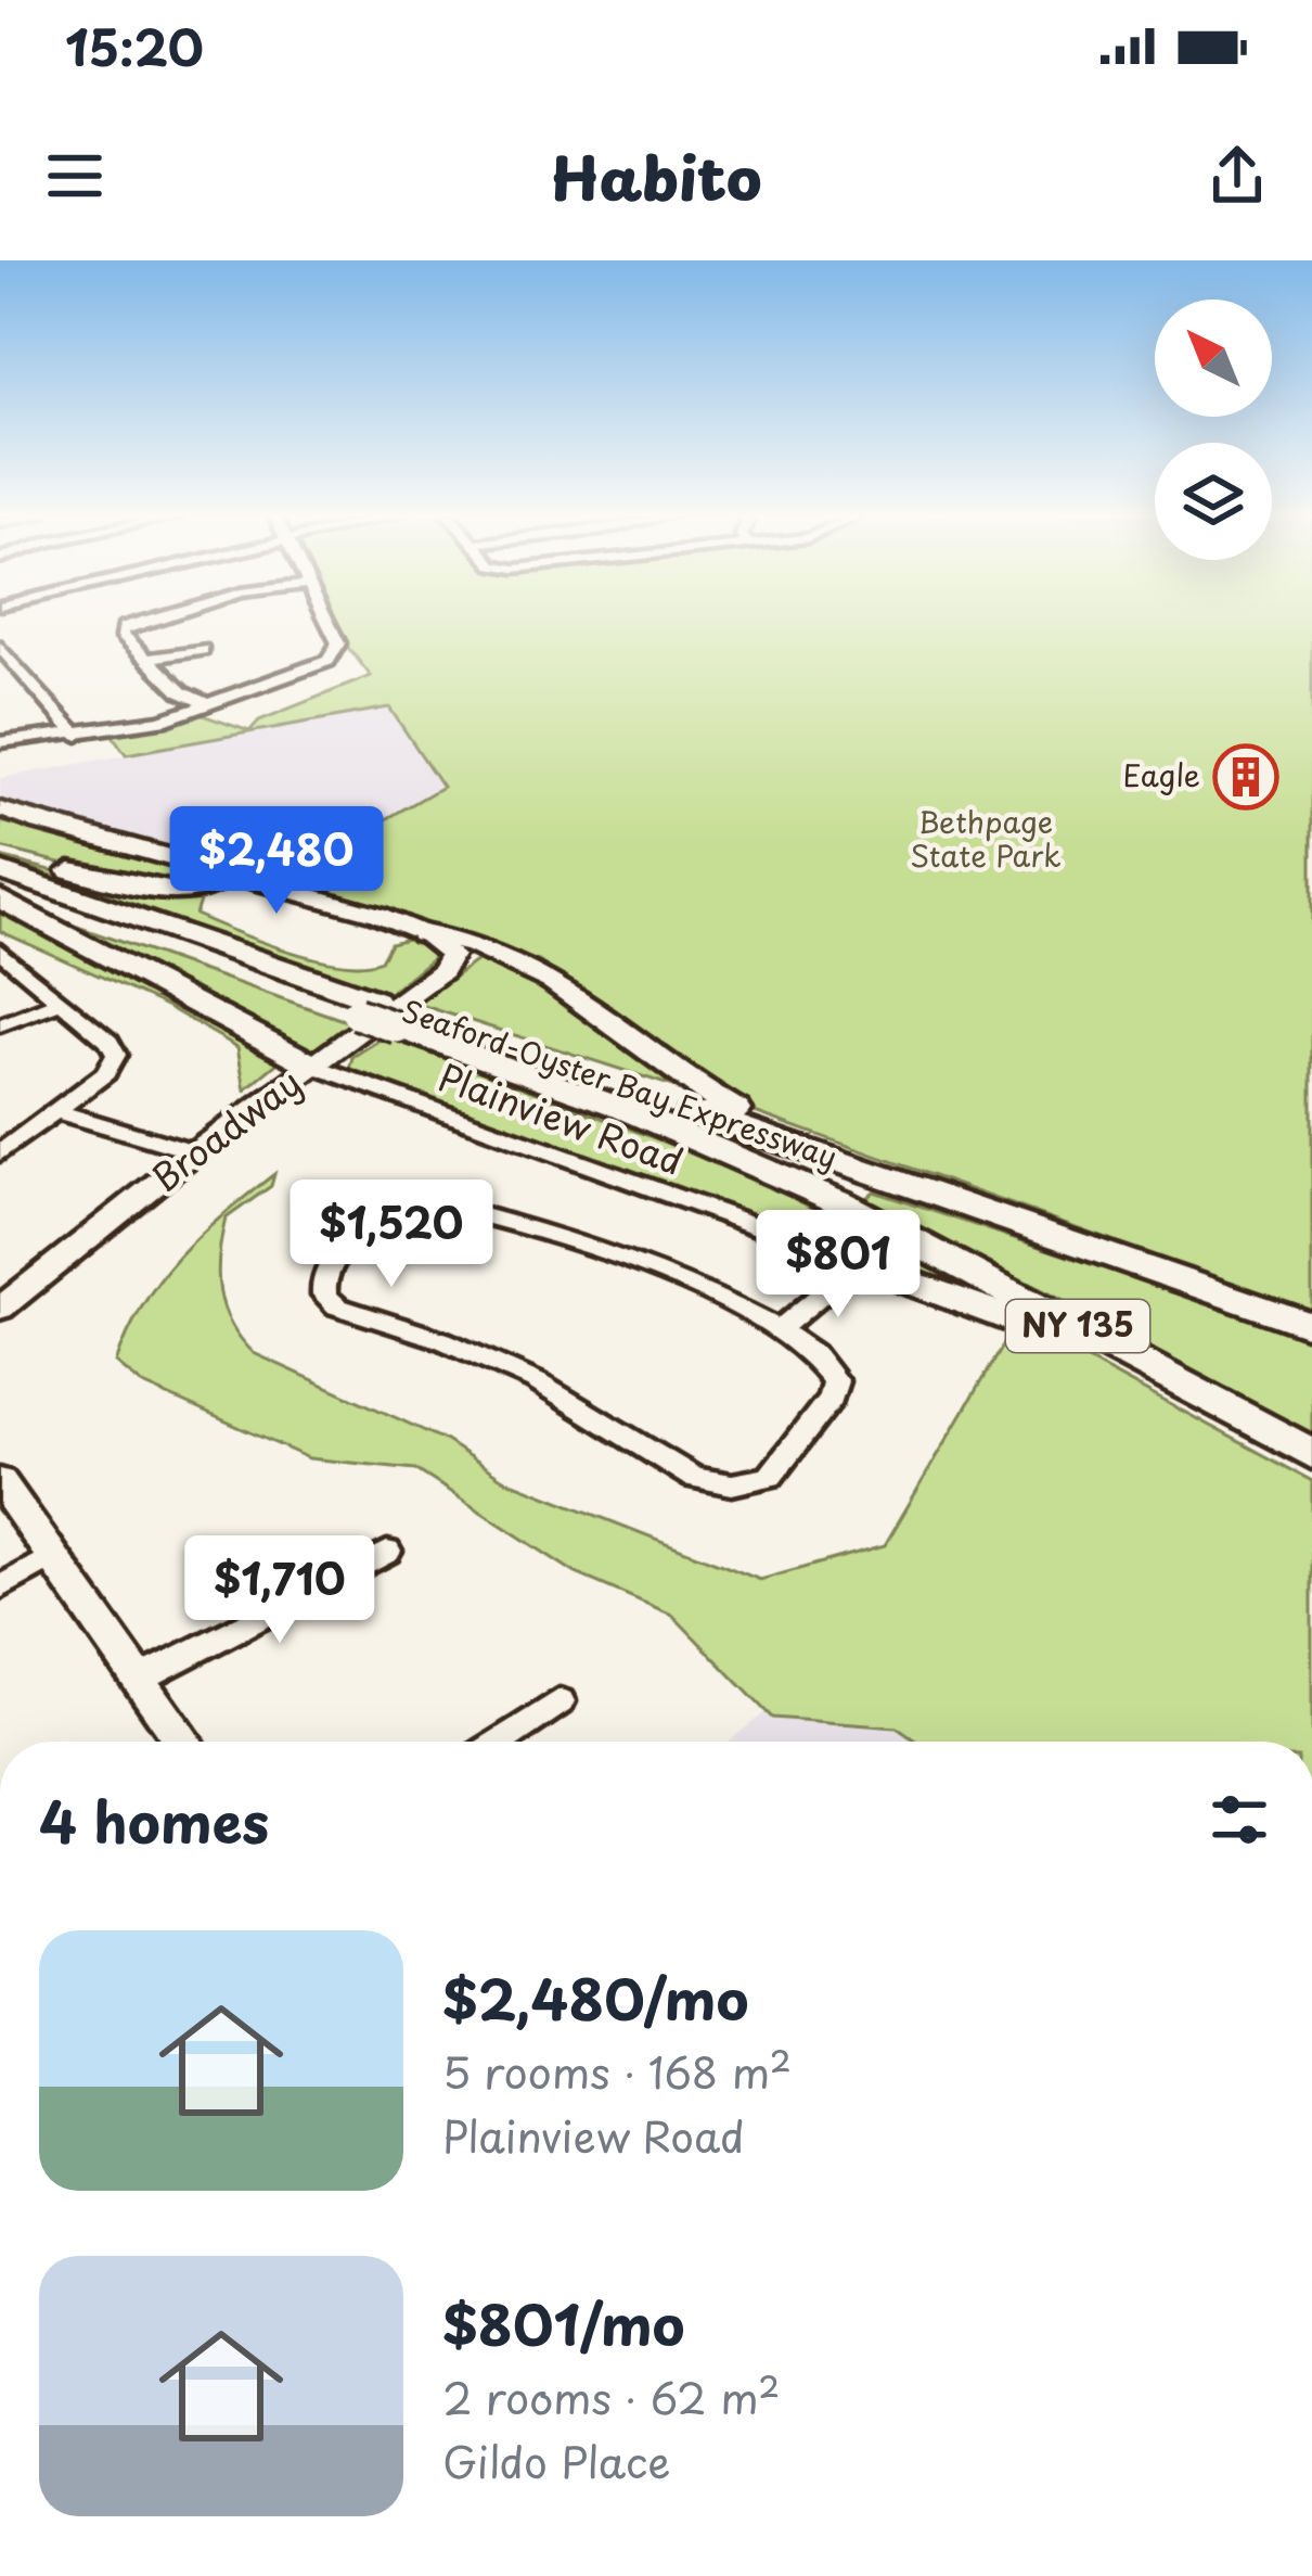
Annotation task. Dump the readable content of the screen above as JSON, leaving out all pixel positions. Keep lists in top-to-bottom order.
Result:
{
  "streets": {
    "highway": ["Seaford-Oyster Bay Expressway", "NY 135"],
    "main road": ["Broadway"],
    "street": ["Plainview Road"]
  },
  "crossings": [
    ["Plainview Road", "Broadway"]
  ],
  "parks": ["Bethpage State Park"],
  "places": {
    "building": ["Eagle"]
  },
  "north": "top left",
  "page": {
    "status": "15:20",
    "header": "Habito",
    "price": [
      "$2,480",
      "$1,520",
      "$801",
      "$1,710"
    ],
    "heading": "4 homes",
    "list": [
      {
        "name": "$2,480/mo",
        "note": "5 rooms · 168 m² · Plainview Road"
      },
      {
        "name": "$801/mo",
        "note": "2 rooms · 62 m² · Gildo Place"
      }
    ]
  }
}
